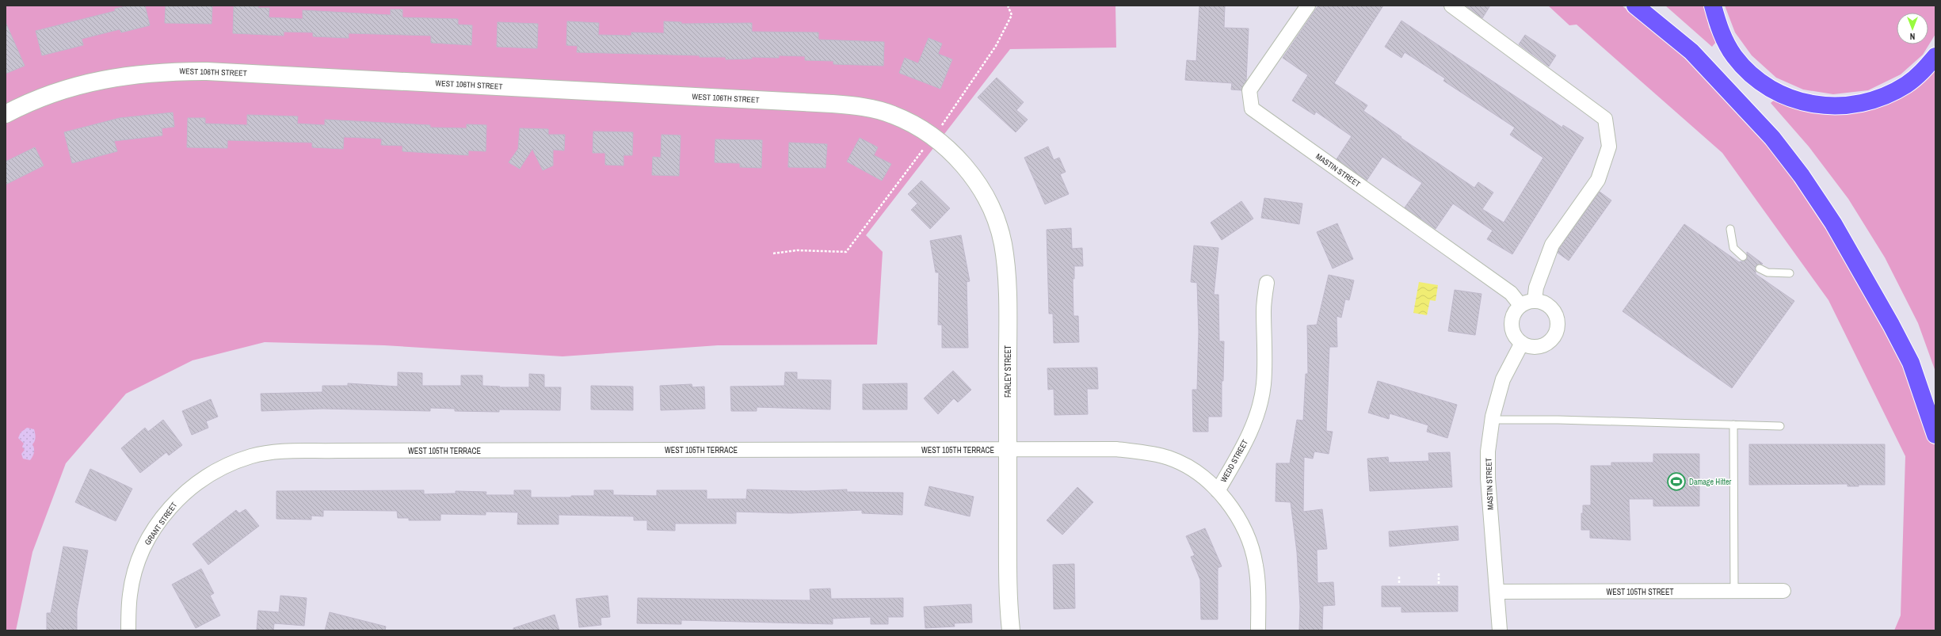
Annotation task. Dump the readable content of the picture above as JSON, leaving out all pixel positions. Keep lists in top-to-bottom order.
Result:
{
  "streets": {
    "street": [
      "WEST 106TH STREET",
      "MASTIN STREET",
      "FARLEY STREET",
      "WEST 105TH TERRACE",
      "WEDD STREET",
      "GRANT STREET",
      "WEST 105TH STREET"
    ]
  },
  "crossings": [
    ["WEST 106TH STREET", "FARLEY STREET"],
    ["MASTIN STREET", "WEST 105TH STREET"],
    ["FARLEY STREET", "WEST 105TH TERRACE"],
    ["WEST 105TH TERRACE", "WEDD STREET"],
    ["WEST 105TH TERRACE", "GRANT STREET"]
  ],
  "places": {
    "sports": ["Damage Hitter"]
  },
  "north": "bottom"
}
